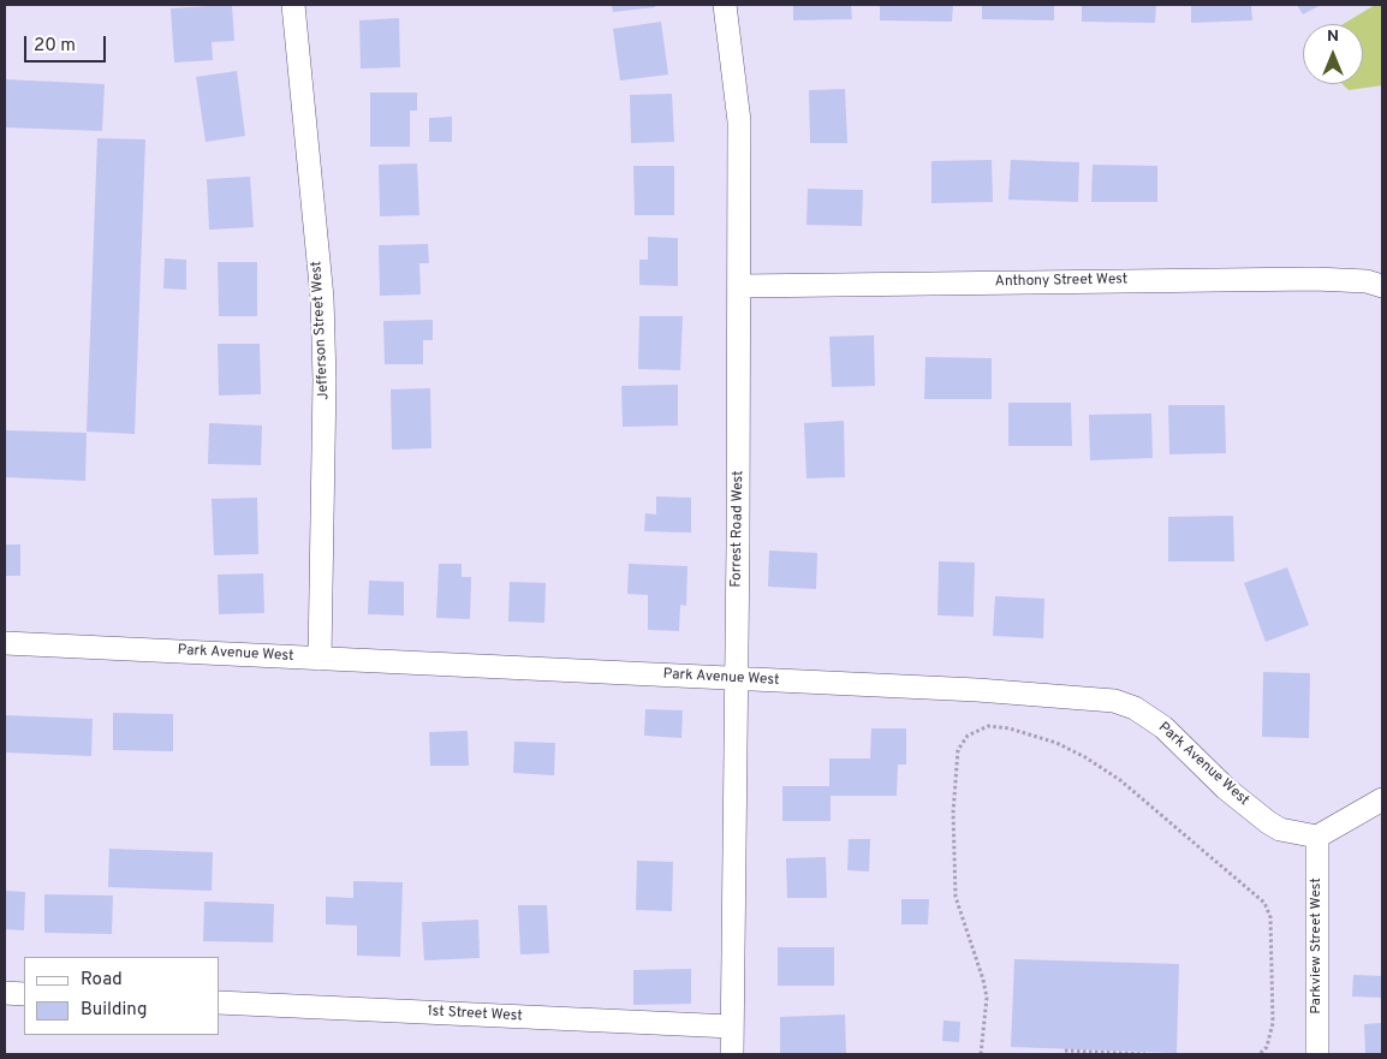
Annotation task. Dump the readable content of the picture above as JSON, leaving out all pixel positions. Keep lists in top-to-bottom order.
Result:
{
  "streets": {
    "street": [
      "Anthony Street West",
      "Jefferson Street West",
      "Forrest Road West",
      "Park Avenue West",
      "Parkview Street West",
      "1st Street West"
    ]
  },
  "crossings": [
    ["Anthony Street West", "Forrest Road West"],
    ["Jefferson Street West", "Park Avenue West"],
    ["Forrest Road West", "Park Avenue West"],
    ["Forrest Road West", "1st Street West"],
    ["Park Avenue West", "Parkview Street West"]
  ],
  "legend": ["Road", "Building"],
  "scale_bar": "20 m",
  "north": "top"
}
